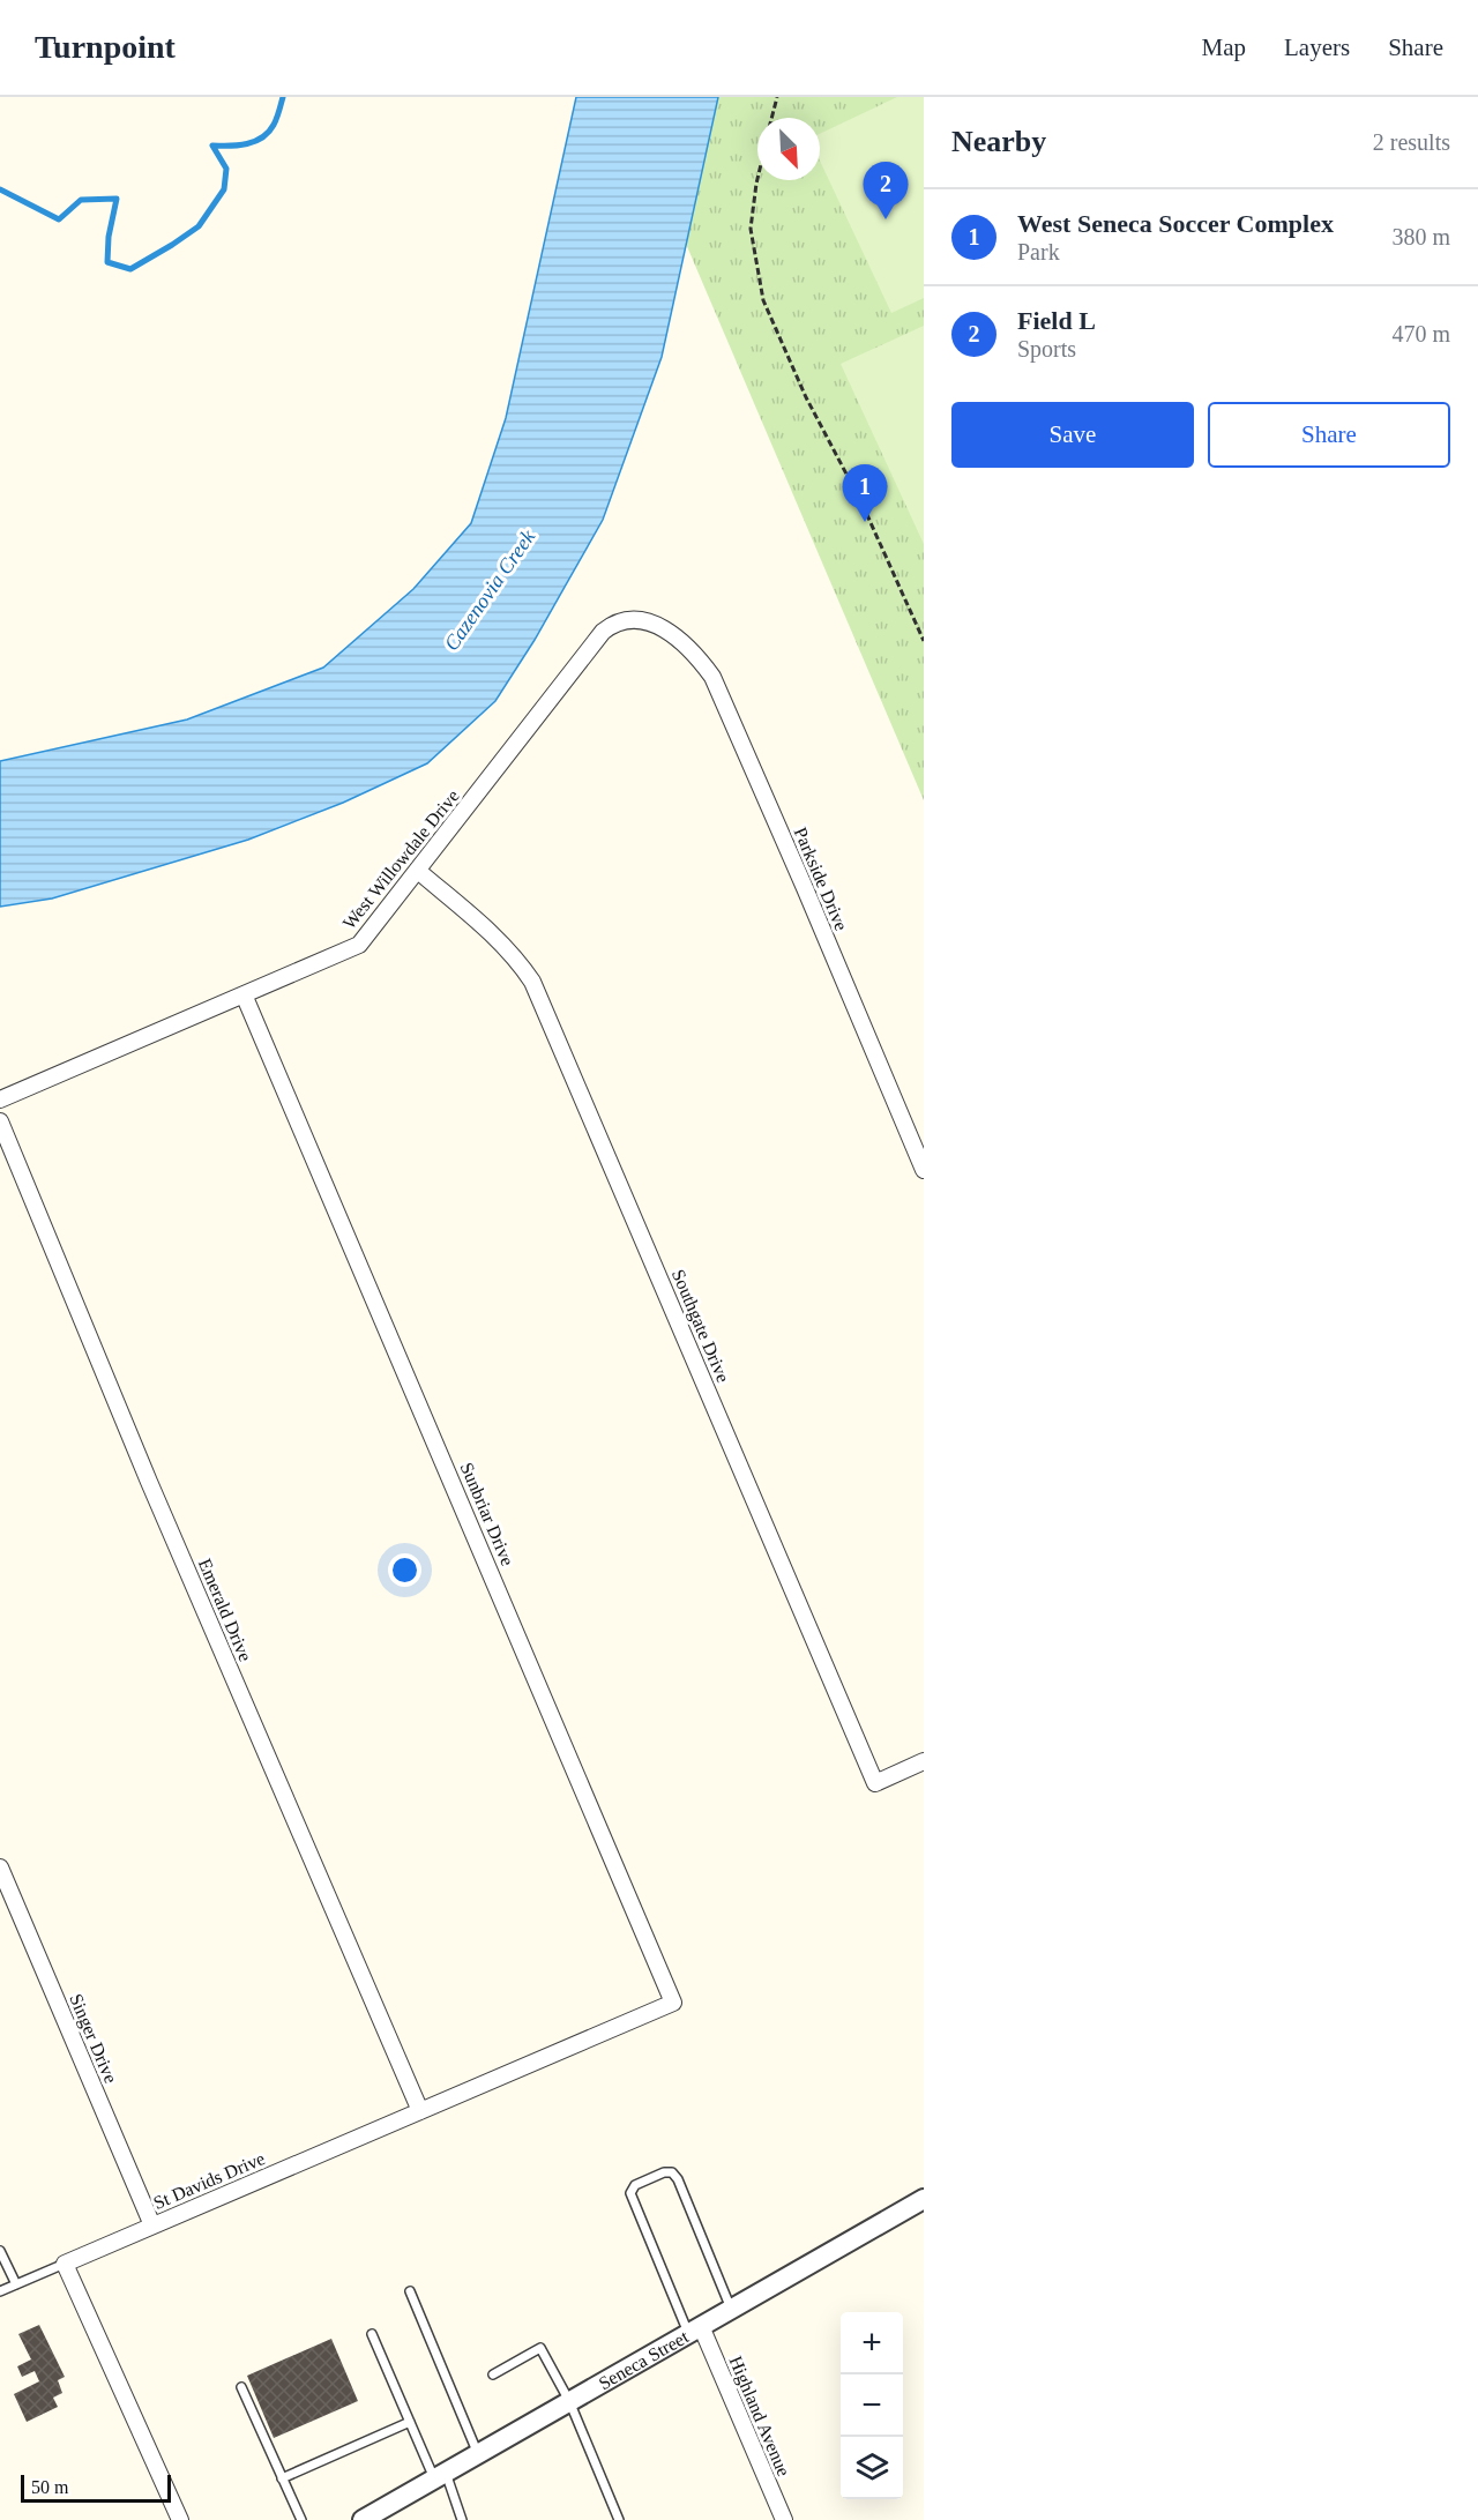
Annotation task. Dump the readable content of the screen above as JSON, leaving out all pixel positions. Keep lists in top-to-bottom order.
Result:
{
  "streets": {
    "street": [
      "West Willowdale Drive",
      "Parkside Drive",
      "Southgate Drive",
      "Sunbriar Drive",
      "Emerald Drive",
      "Singer Drive",
      "St Davids Drive",
      "Seneca Street",
      "Highland Avenue"
    ]
  },
  "crossings": [
    ["West Willowdale Drive", "Parkside Drive"],
    ["West Willowdale Drive", "Southgate Drive"],
    ["West Willowdale Drive", "Sunbriar Drive"],
    ["Sunbriar Drive", "St Davids Drive"],
    ["Emerald Drive", "St Davids Drive"],
    ["Singer Drive", "St Davids Drive"],
    ["Seneca Street", "Highland Avenue"]
  ],
  "water": ["Cazenovia Creek"],
  "scale_bar": "50 m",
  "north": "bottom right",
  "page": {
    "header": "Turnpoint",
    "nav": ["Map", "Layers", "Share"],
    "heading": ["Nearby", "2 results"],
    "pins": ["2", "1"],
    "list": [
      {
        "mark": "1",
        "name": "West Seneca Soccer Complex",
        "note": "Park",
        "value": "380 m"
      },
      {
        "mark": "2",
        "name": "Field L",
        "note": "Sports",
        "value": "470 m"
      }
    ],
    "buttons": ["Save", "Share"],
    "map_buttons": ["+", "−"],
    "scale": "50 m"
  }
}
